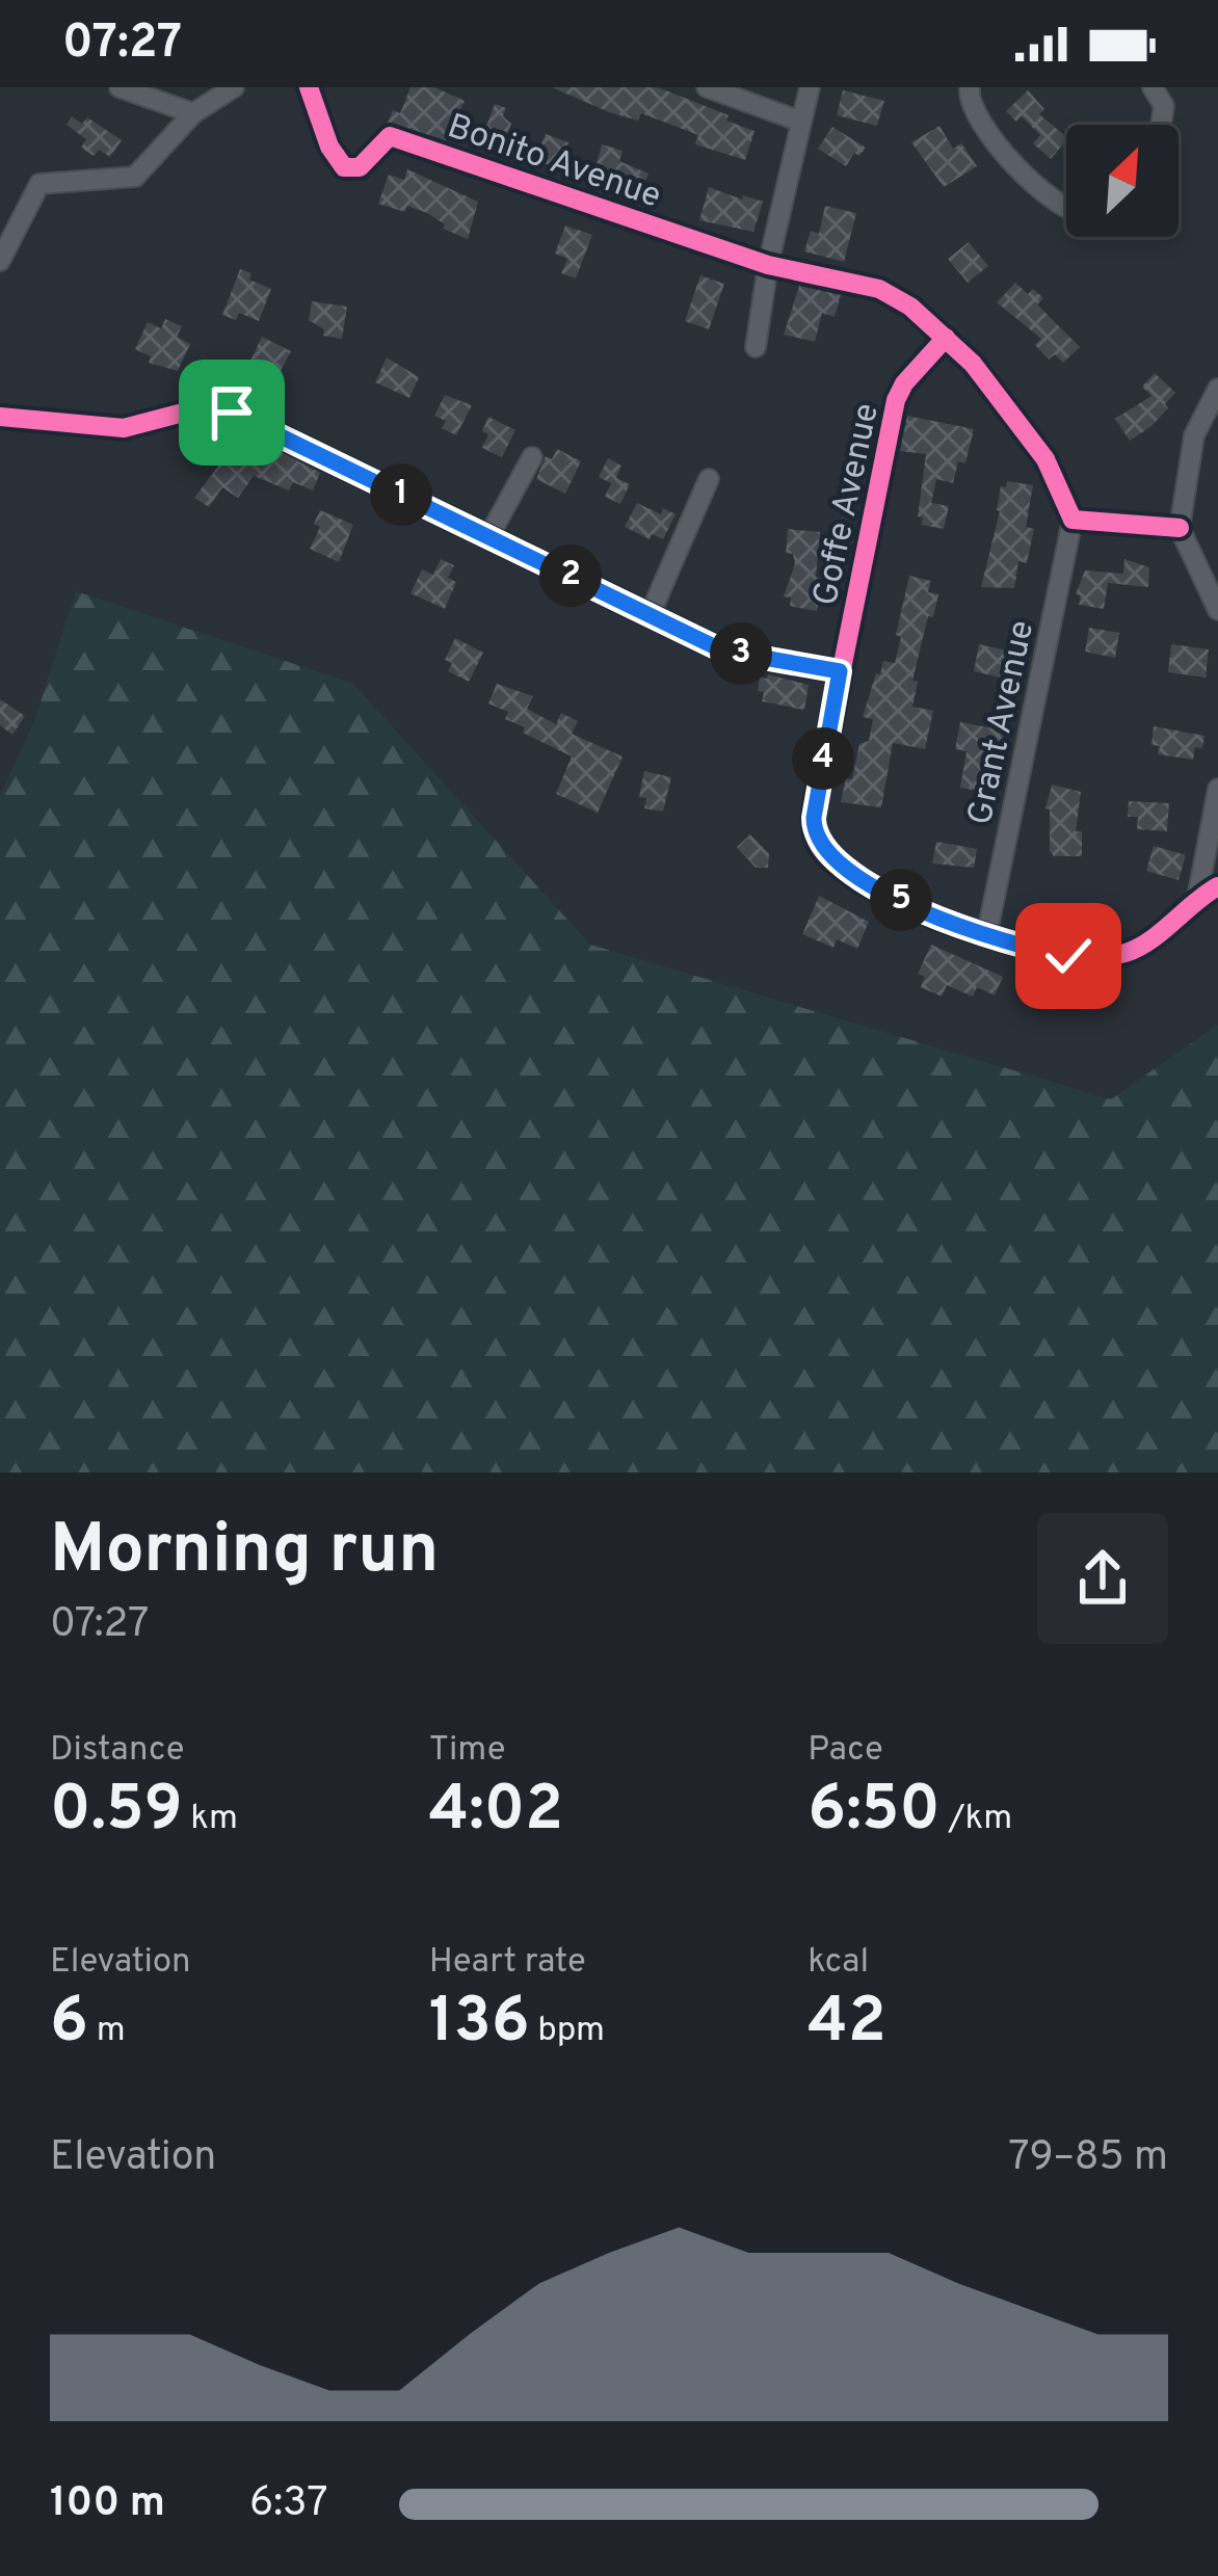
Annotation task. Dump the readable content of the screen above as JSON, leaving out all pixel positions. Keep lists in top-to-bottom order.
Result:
{
  "streets": {
    "street": ["Bonito Avenue", "Goffe Avenue", "Grant Avenue"]
  },
  "crossings": [
    ["Goffe Avenue", "Grant Avenue"]
  ],
  "north": "top right",
  "page": {
    "status": "07:27",
    "pins": [
      "1",
      "2",
      "3",
      "4",
      "5"
    ],
    "heading": ["Morning run", "07:27"],
    "stats": [
      ["Distance", "0.59 km"],
      ["Time", "4:02"],
      ["Pace", "6:50 /km"],
      ["Elevation", "6 m"],
      ["Heart rate", "136 bpm"],
      ["kcal", "42"]
    ],
    "chart": ["Elevation", "79–85 m"],
    "list": [
      {
        "name": "100 m",
        "note": "6:37"
      }
    ]
  }
}
